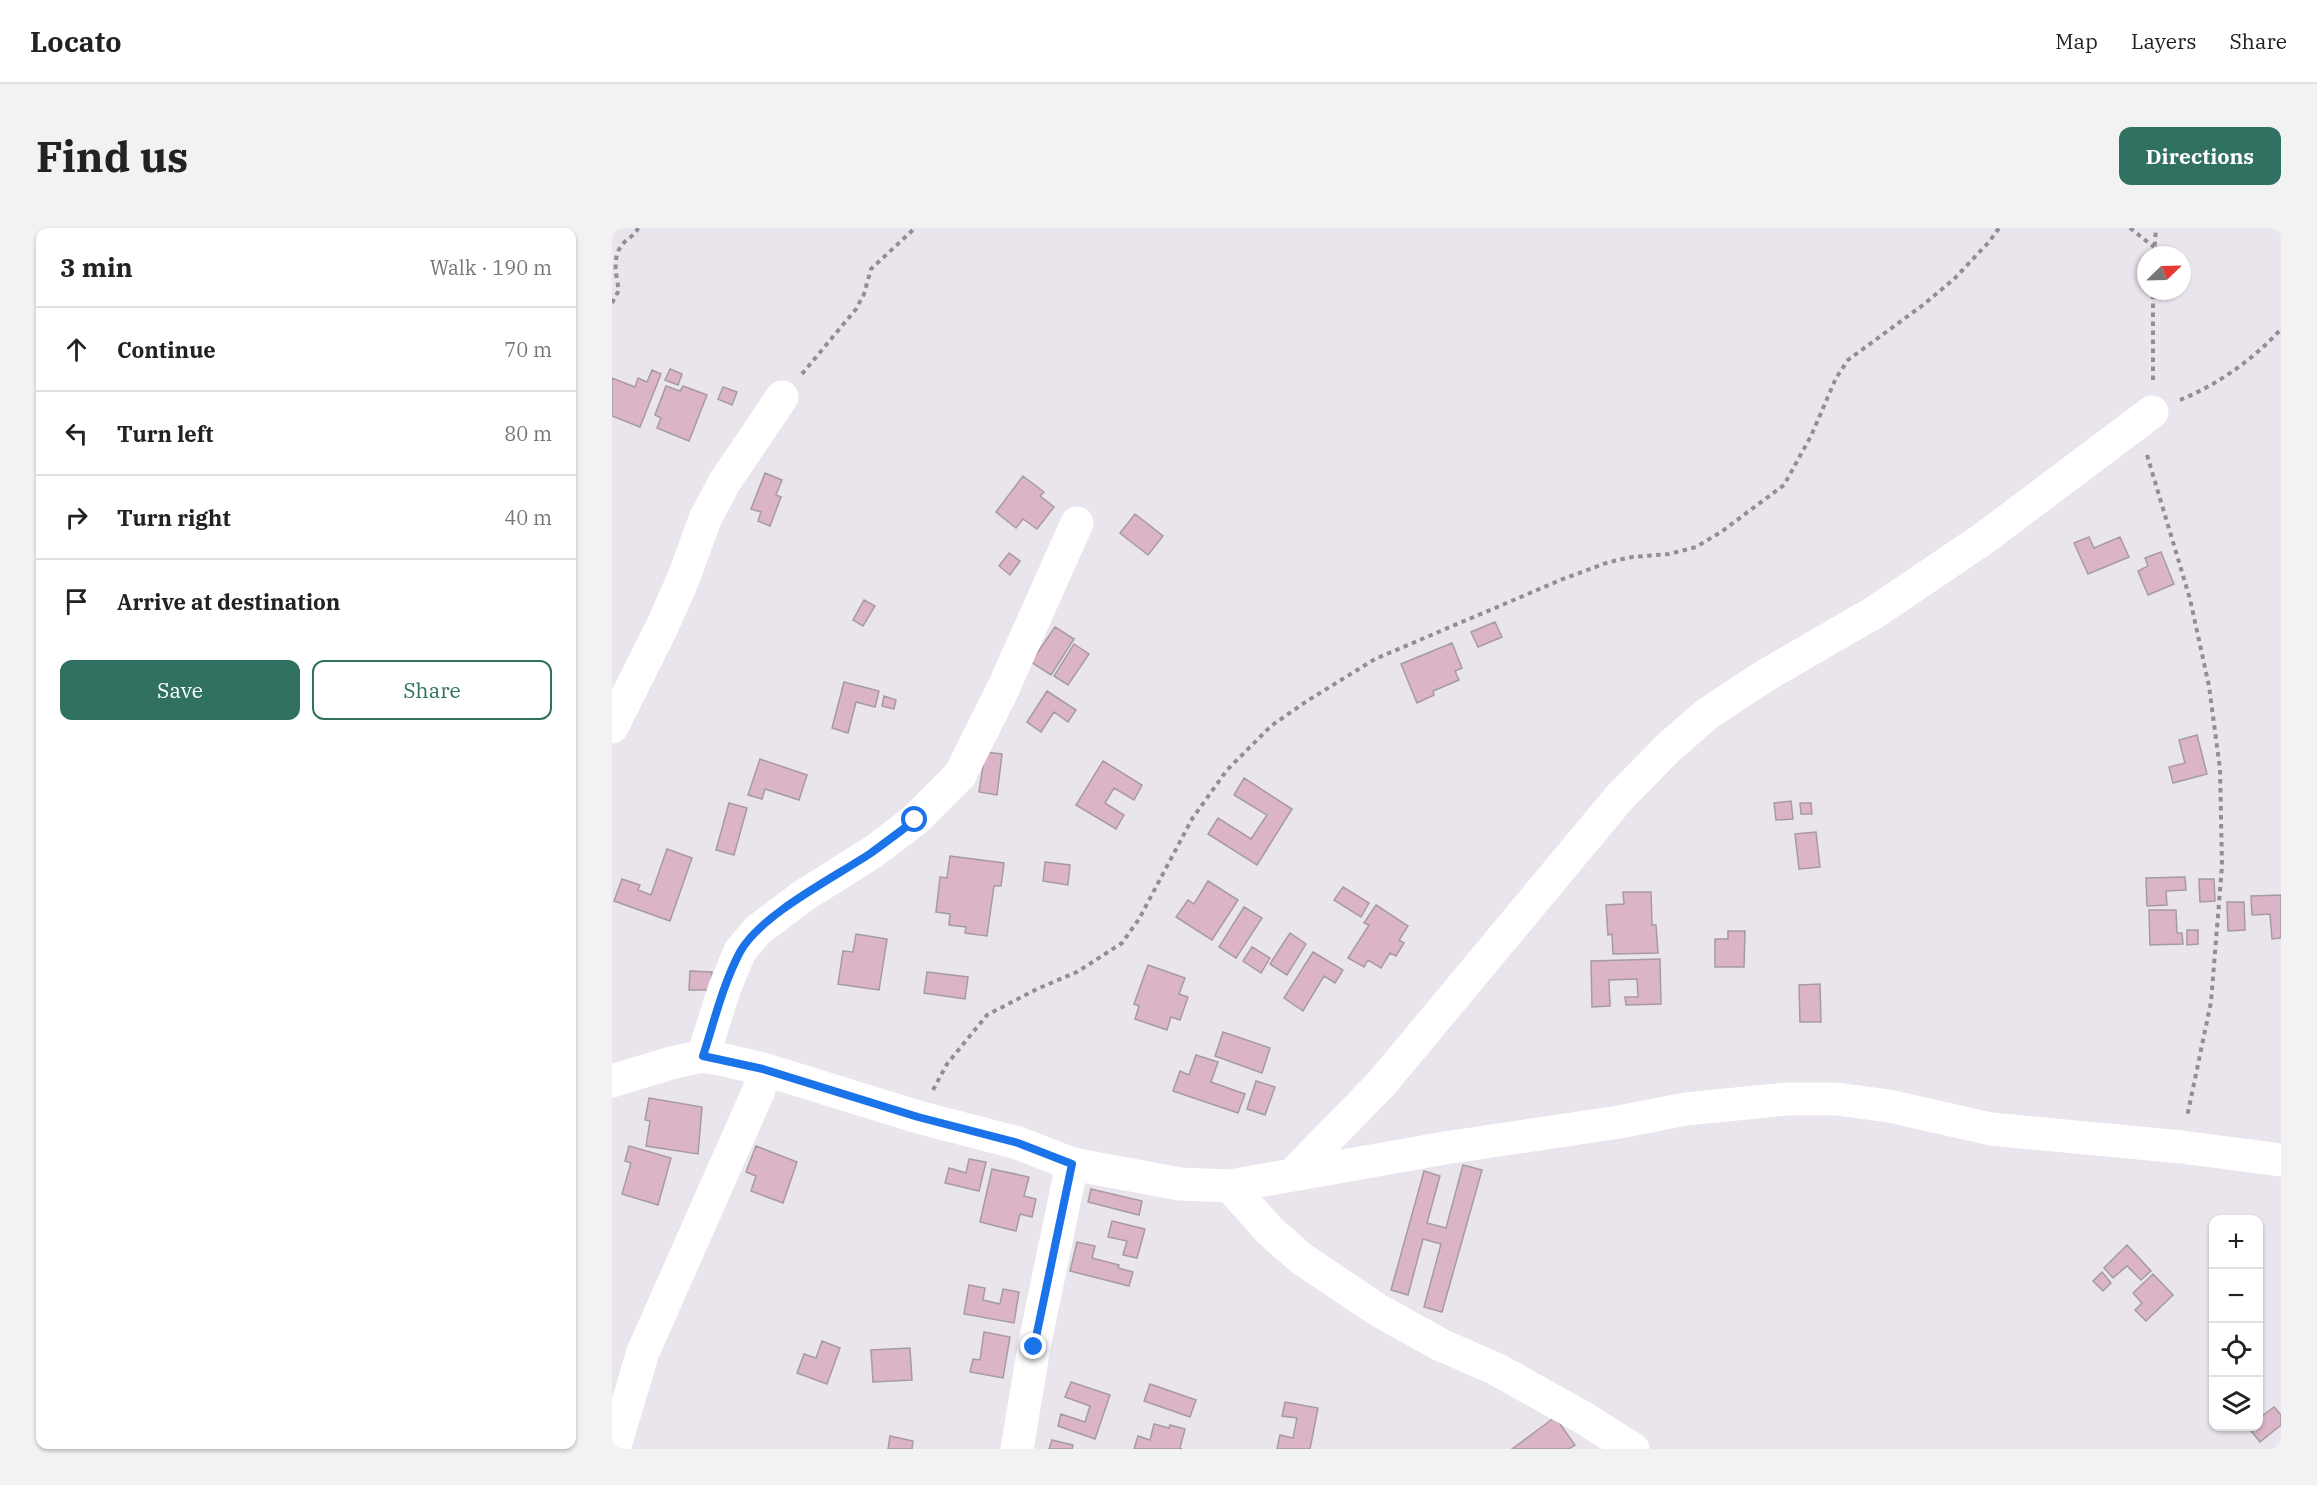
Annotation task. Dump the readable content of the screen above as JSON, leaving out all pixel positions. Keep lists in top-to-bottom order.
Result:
{
  "north": "top right",
  "page": {
    "header": "Locato",
    "nav": ["Map", "Layers", "Share"],
    "buttons": [
      "Directions",
      ["Save", "Share"]
    ],
    "title": "Find us",
    "heading": ["3 min", "Walk · 190 m"],
    "list": [
      ["Continue", "70 m"],
      ["Turn left", "80 m"],
      ["Turn right", "40 m"],
      "Arrive at destination"
    ],
    "map_buttons": ["+", "−"]
  }
}
